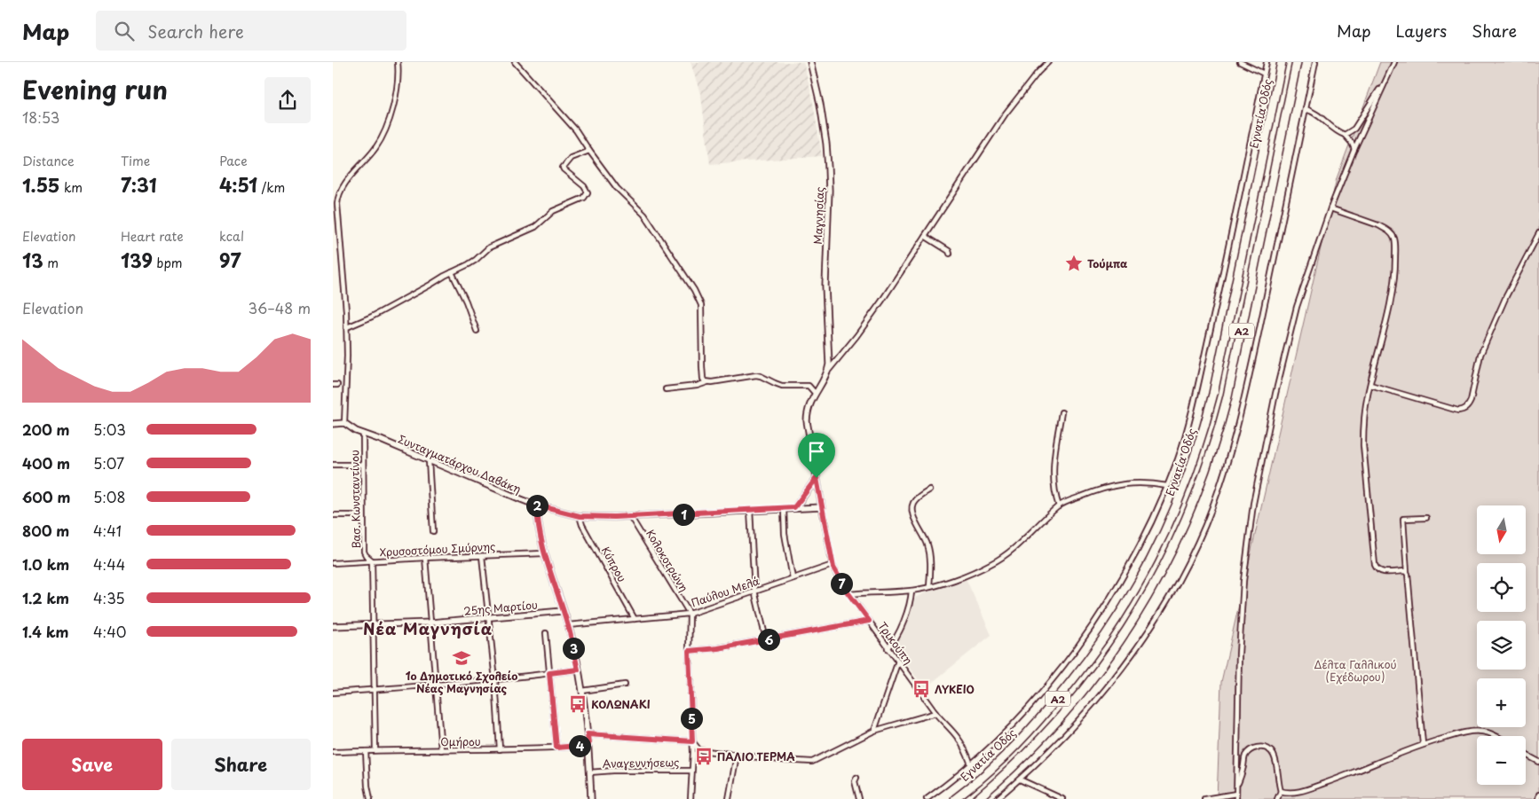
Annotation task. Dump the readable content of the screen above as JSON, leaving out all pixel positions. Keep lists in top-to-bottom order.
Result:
{
  "streets": {
    "highway": ["Εγνατία Οδός", "Α2"],
    "street": [
      "Μαγνησίας",
      "Συνταγματάρχου Δαβάκη",
      "Βασ. Κωνσταντίνου",
      "Χρυσοστόμου Σμύρνης",
      "Κολοκοτρώνη",
      "Κύπρου",
      "Παύλου Μελά",
      "25ης Μαρτίου",
      "Τρικούπη",
      "Ομήρου",
      "Αναγεννήσεως"
    ]
  },
  "crossings": [
    ["Μαγνησίας", "Τρικούπη"],
    ["Συνταγματάρχου Δαβάκη", "Βασ. Κωνσταντίνου"],
    ["Συνταγματάρχου Δαβάκη", "Κολοκοτρώνη"],
    ["Συνταγματάρχου Δαβάκη", "Κύπρου"],
    ["Συνταγματάρχου Δαβάκη", "Τρικούπη"],
    ["Βασ. Κωνσταντίνου", "Χρυσοστόμου Σμύρνης"],
    ["Κολοκοτρώνη", "Παύλου Μελά"],
    ["Κύπρου", "Παύλου Μελά"],
    ["Παύλου Μελά", "Τρικούπη"]
  ],
  "districts": ["Νέα Μαγνησία"],
  "parks": ["Δέλτα Γαλλικού (Εχέδωρου)"],
  "places": {
    "place": ["Τούμπα"],
    "school or university": ["1ο Δημοτικό Σχολείο Νέας Μαγνησίας"],
    "bus stop": ["ΛΥΚΕΙΟ", "ΚΟΛΩΝΑΚΙ", "ΠΑΛΙΟ ΤΕΡΜΑ"]
  },
  "north": "bottom",
  "page": {
    "header": "Map",
    "search": "Search here",
    "nav": ["Map", "Layers", "Share"],
    "heading": ["Evening run", "18:53"],
    "stats": [
      ["Distance", "1.55 km"],
      ["Time", "7:31"],
      ["Pace", "4:51 /km"],
      ["Elevation", "13 m"],
      ["Heart rate", "139 bpm"],
      ["kcal", "97"]
    ],
    "chart": ["Elevation", "36–48 m"],
    "list": [
      {
        "name": "200 m",
        "note": "5:03"
      },
      {
        "name": "400 m",
        "note": "5:07"
      },
      {
        "name": "600 m",
        "note": "5:08"
      },
      {
        "name": "800 m",
        "note": "4:41"
      },
      {
        "name": "1.0 km",
        "note": "4:44"
      },
      {
        "name": "1.2 km",
        "note": "4:35"
      },
      {
        "name": "1.4 km",
        "note": "4:40"
      }
    ],
    "pins": [
      "2",
      "1",
      "7",
      "6",
      "3",
      "5",
      "4"
    ],
    "map_buttons": ["+", "−"],
    "buttons": ["Save", "Share"]
  }
}
